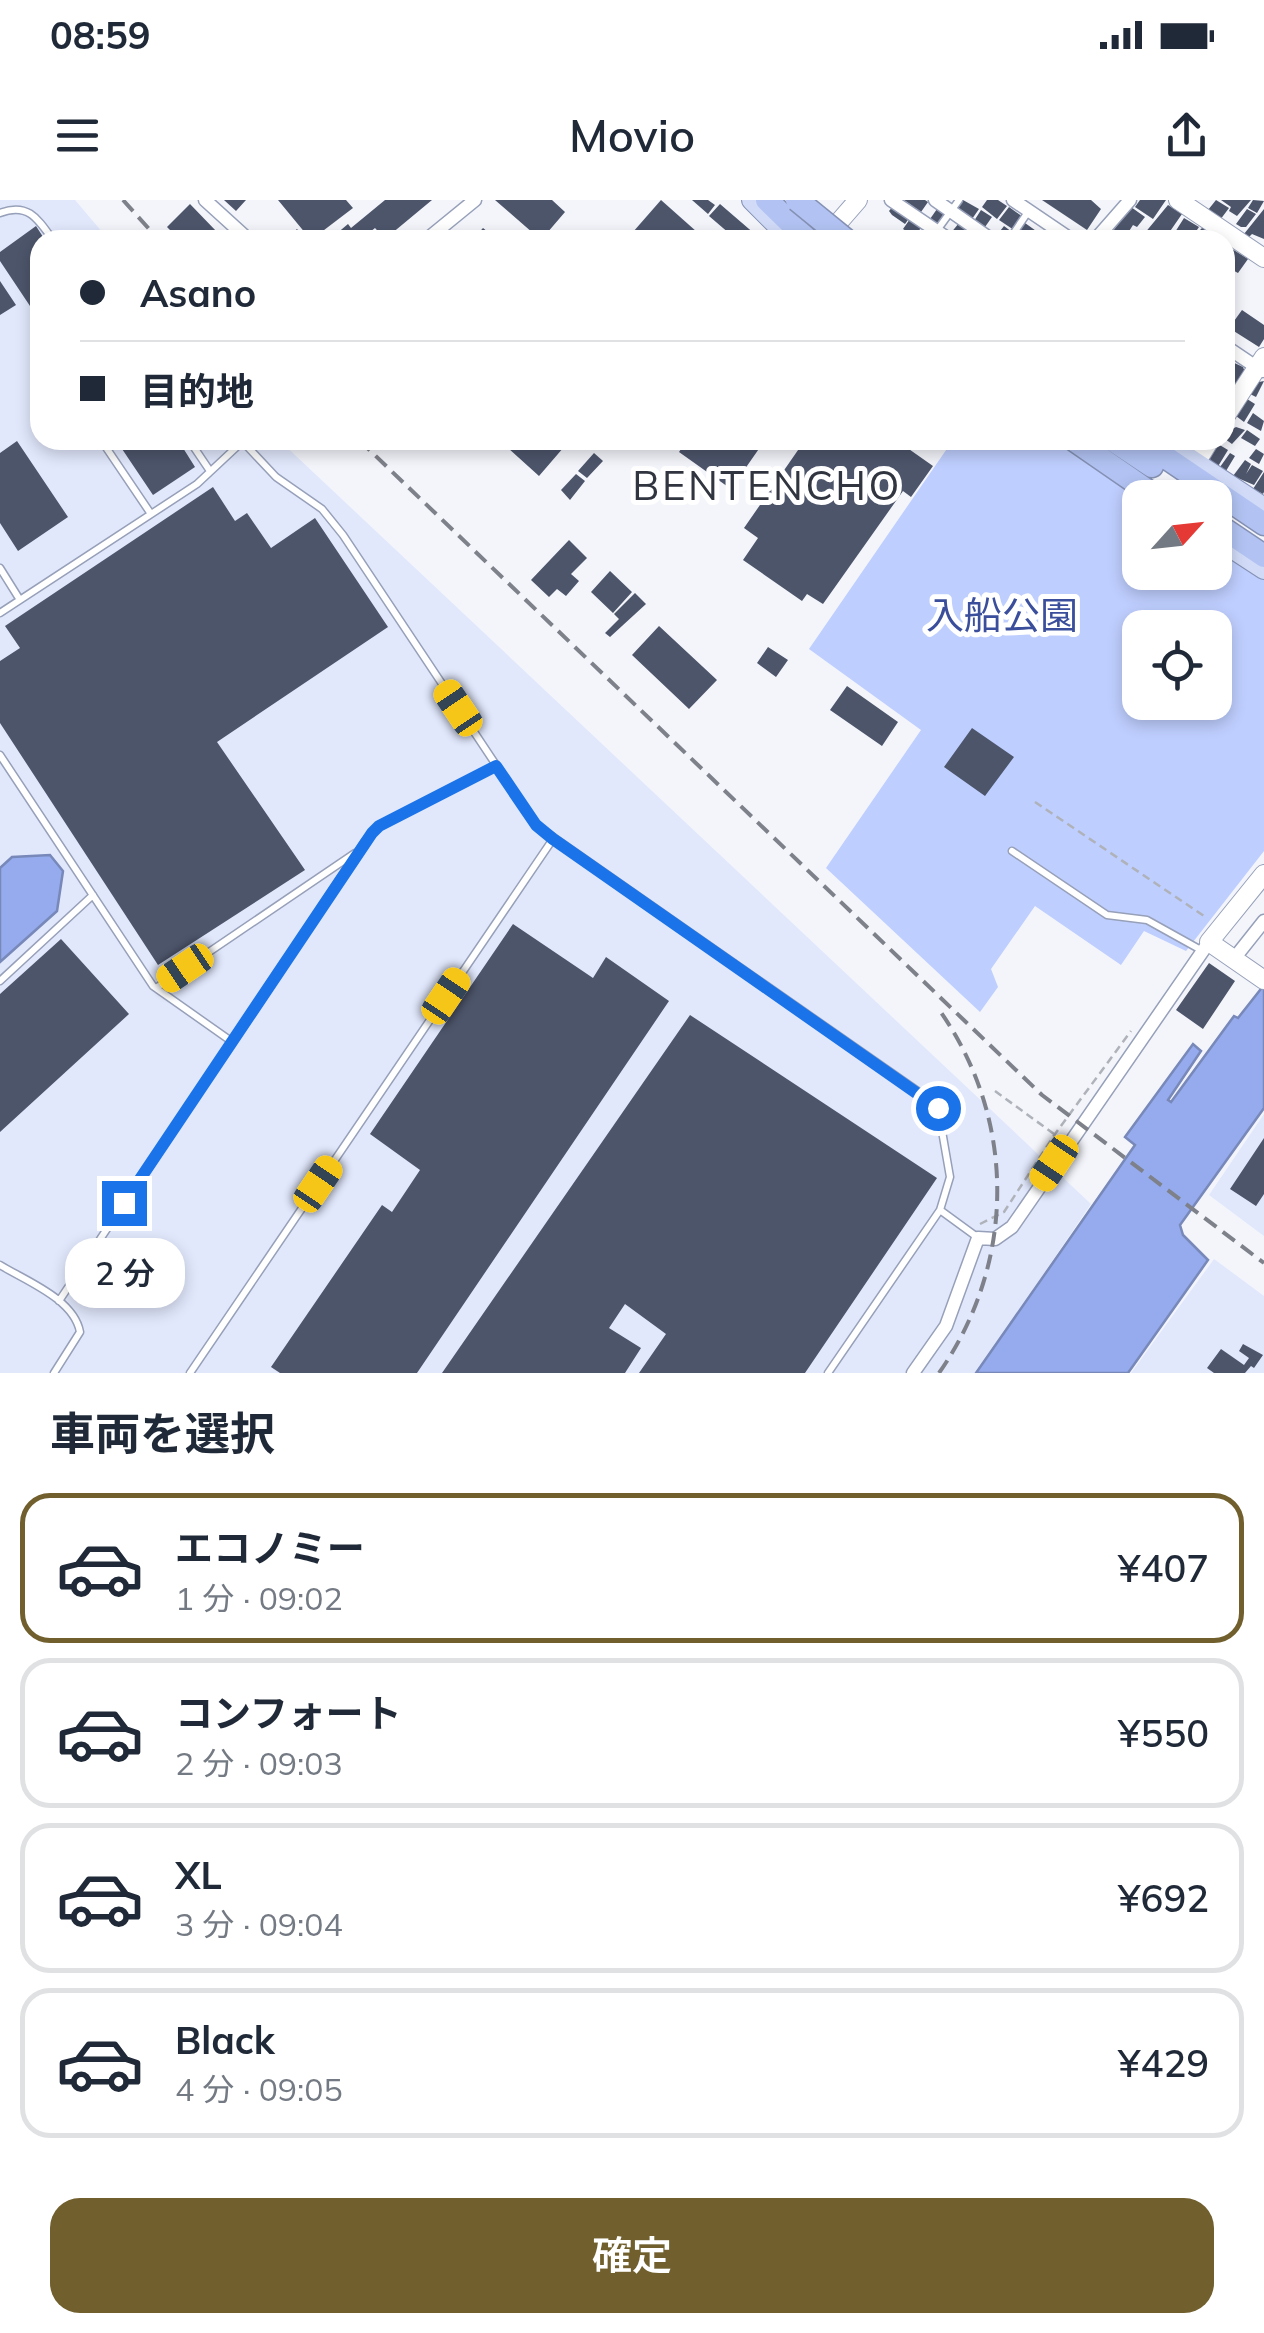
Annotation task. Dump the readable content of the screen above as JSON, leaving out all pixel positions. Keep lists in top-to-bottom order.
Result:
{
  "districts": ["BENTENCHO"],
  "parks": ["入船公園"],
  "north": "top right",
  "page": {
    "status": "08:59",
    "header": "Movio",
    "banner": ["Asano", "目的地"],
    "bubble": "2 分",
    "heading": "車両を選択",
    "list": [
      {
        "name": "エコノミー",
        "note": "1 分 · 09:02",
        "value": "¥407"
      },
      {
        "name": "コンフォート",
        "note": "2 分 · 09:03",
        "value": "¥550"
      },
      {
        "name": "XL",
        "note": "3 分 · 09:04",
        "value": "¥692"
      },
      {
        "name": "Black",
        "note": "4 分 · 09:05",
        "value": "¥429"
      }
    ],
    "buttons": "確定"
  }
}
